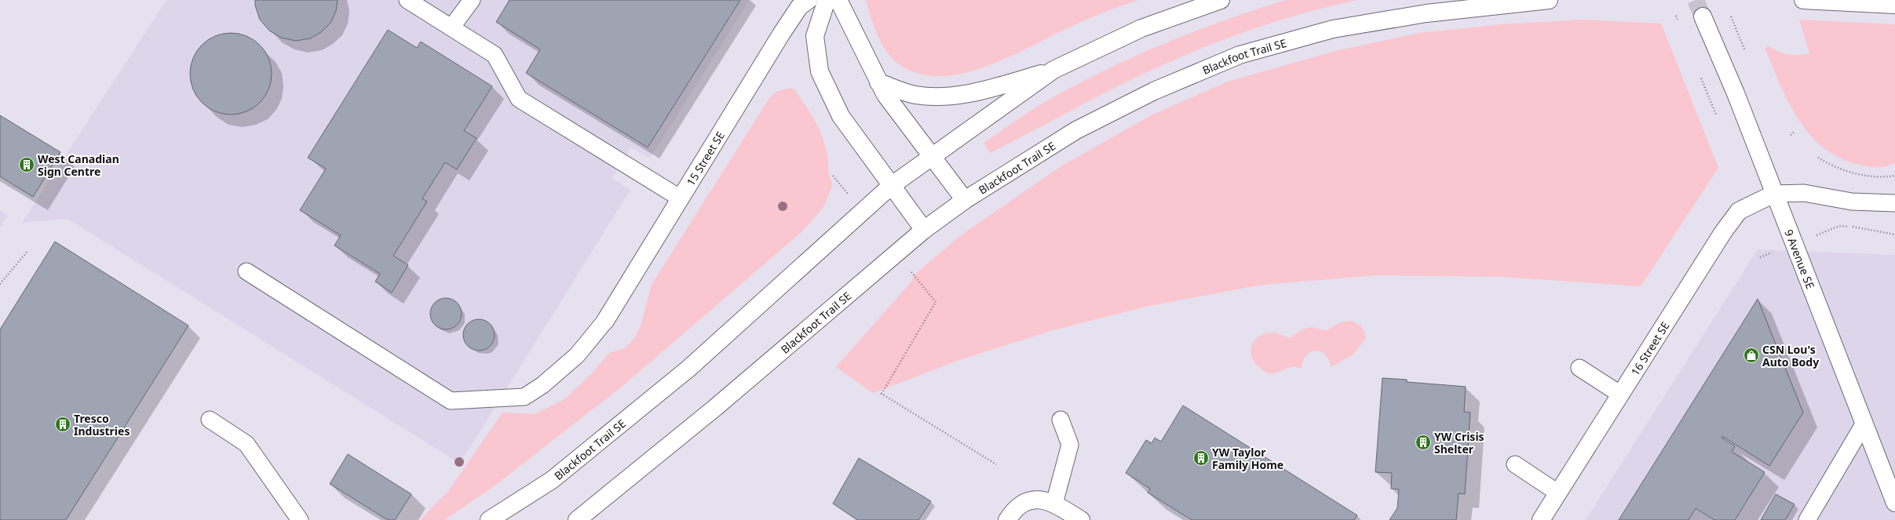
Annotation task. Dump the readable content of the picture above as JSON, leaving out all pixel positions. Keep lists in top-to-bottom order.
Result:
{
  "streets": {
    "main road": [
      "Blackfoot Trail SE",
      "15 Street SE",
      "9 Avenue SE",
      "16 Street SE"
    ]
  },
  "crossings": [
    ["9 Avenue SE", "16 Street SE"]
  ],
  "places": {
    "building": [
      "West Canadian Sign Centre",
      "Tresco Industries",
      "YW Crisis Shelter",
      "YW Taylor Family Home"
    ],
    "shop": ["CSN Lou's Auto Body"]
  }
}
